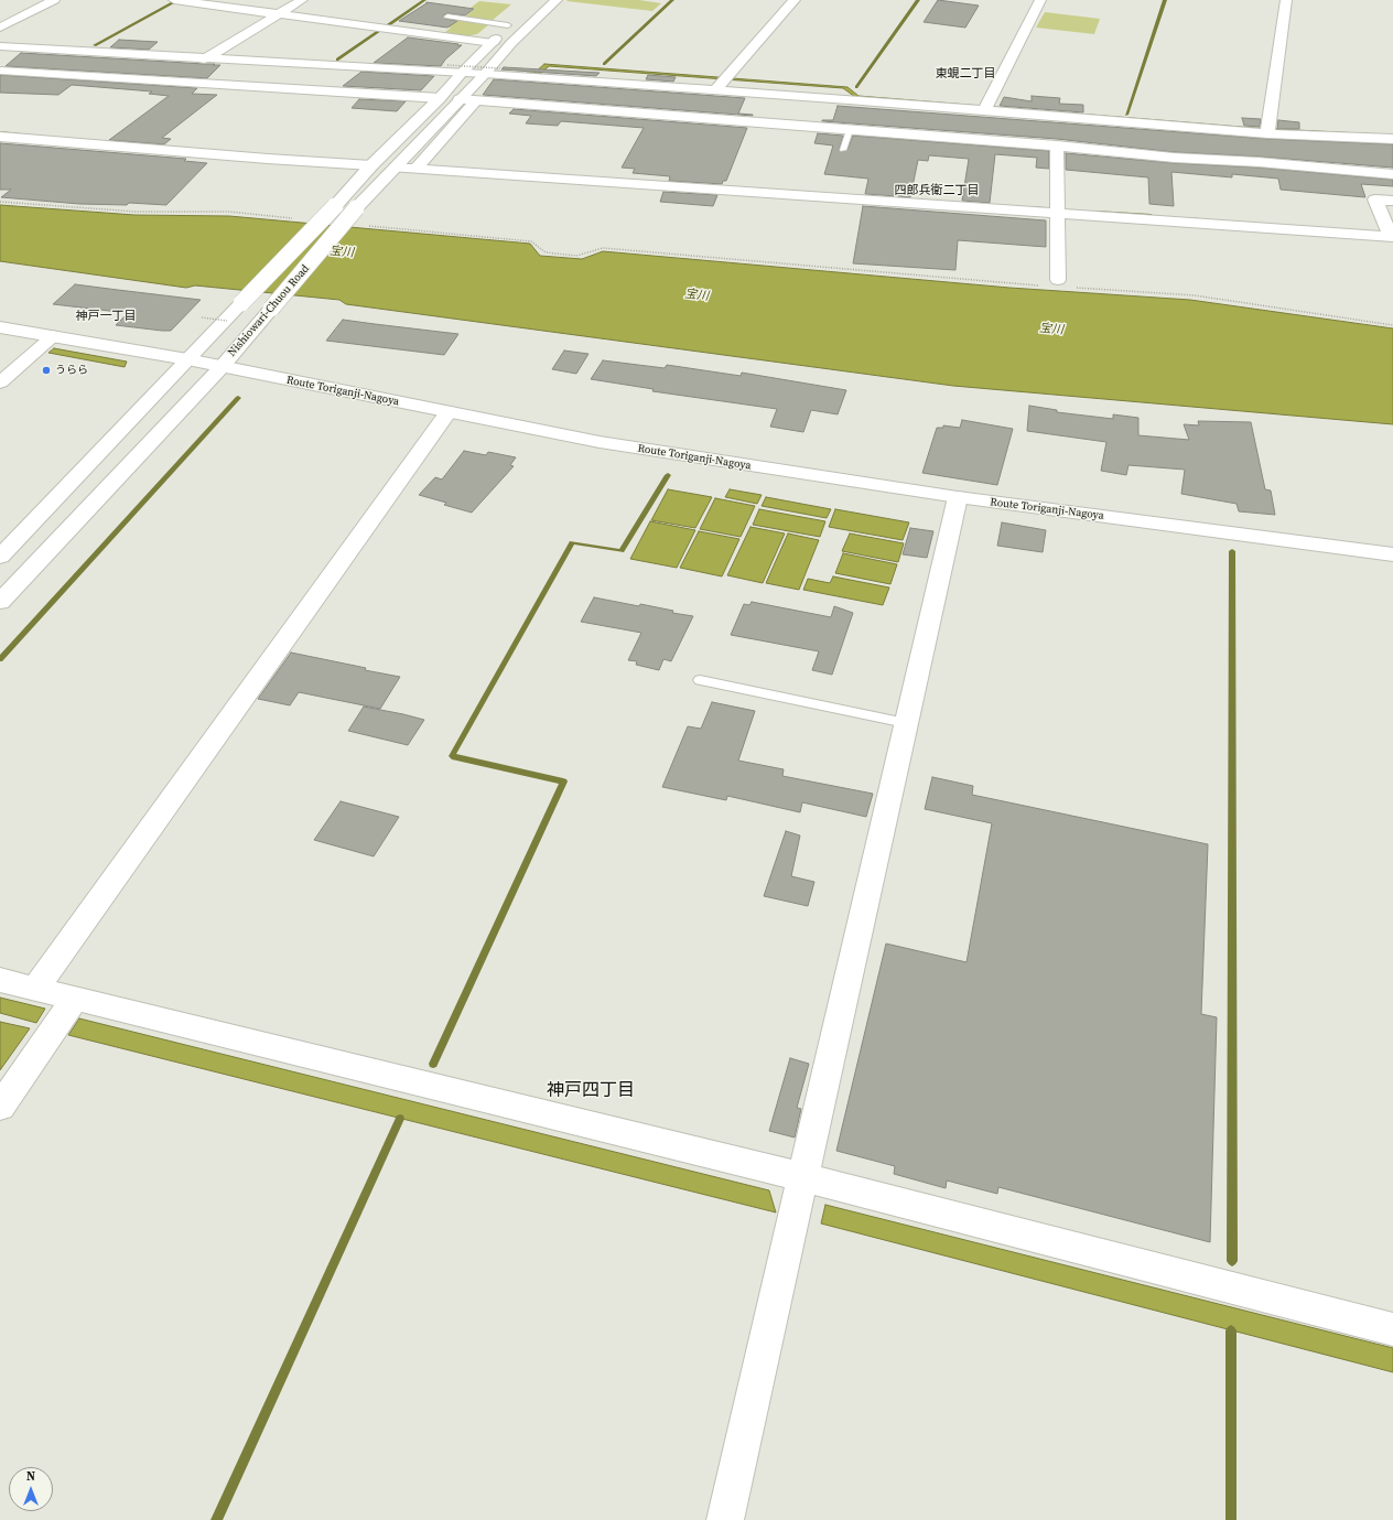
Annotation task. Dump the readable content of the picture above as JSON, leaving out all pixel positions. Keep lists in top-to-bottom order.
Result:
{
  "streets": {
    "street": ["Nishiowari-Chuou Road", "Route Toriganji-Nagoya"]
  },
  "crossings": [
    ["Nishiowari-Chuou Road", "Route Toriganji-Nagoya"]
  ],
  "districts": [
    "東蜆二丁目",
    "四郎兵衛二丁目",
    "神戸一丁目",
    "神戸四丁目"
  ],
  "water": ["宝川"],
  "places": ["うらら"],
  "north": "top"
}
